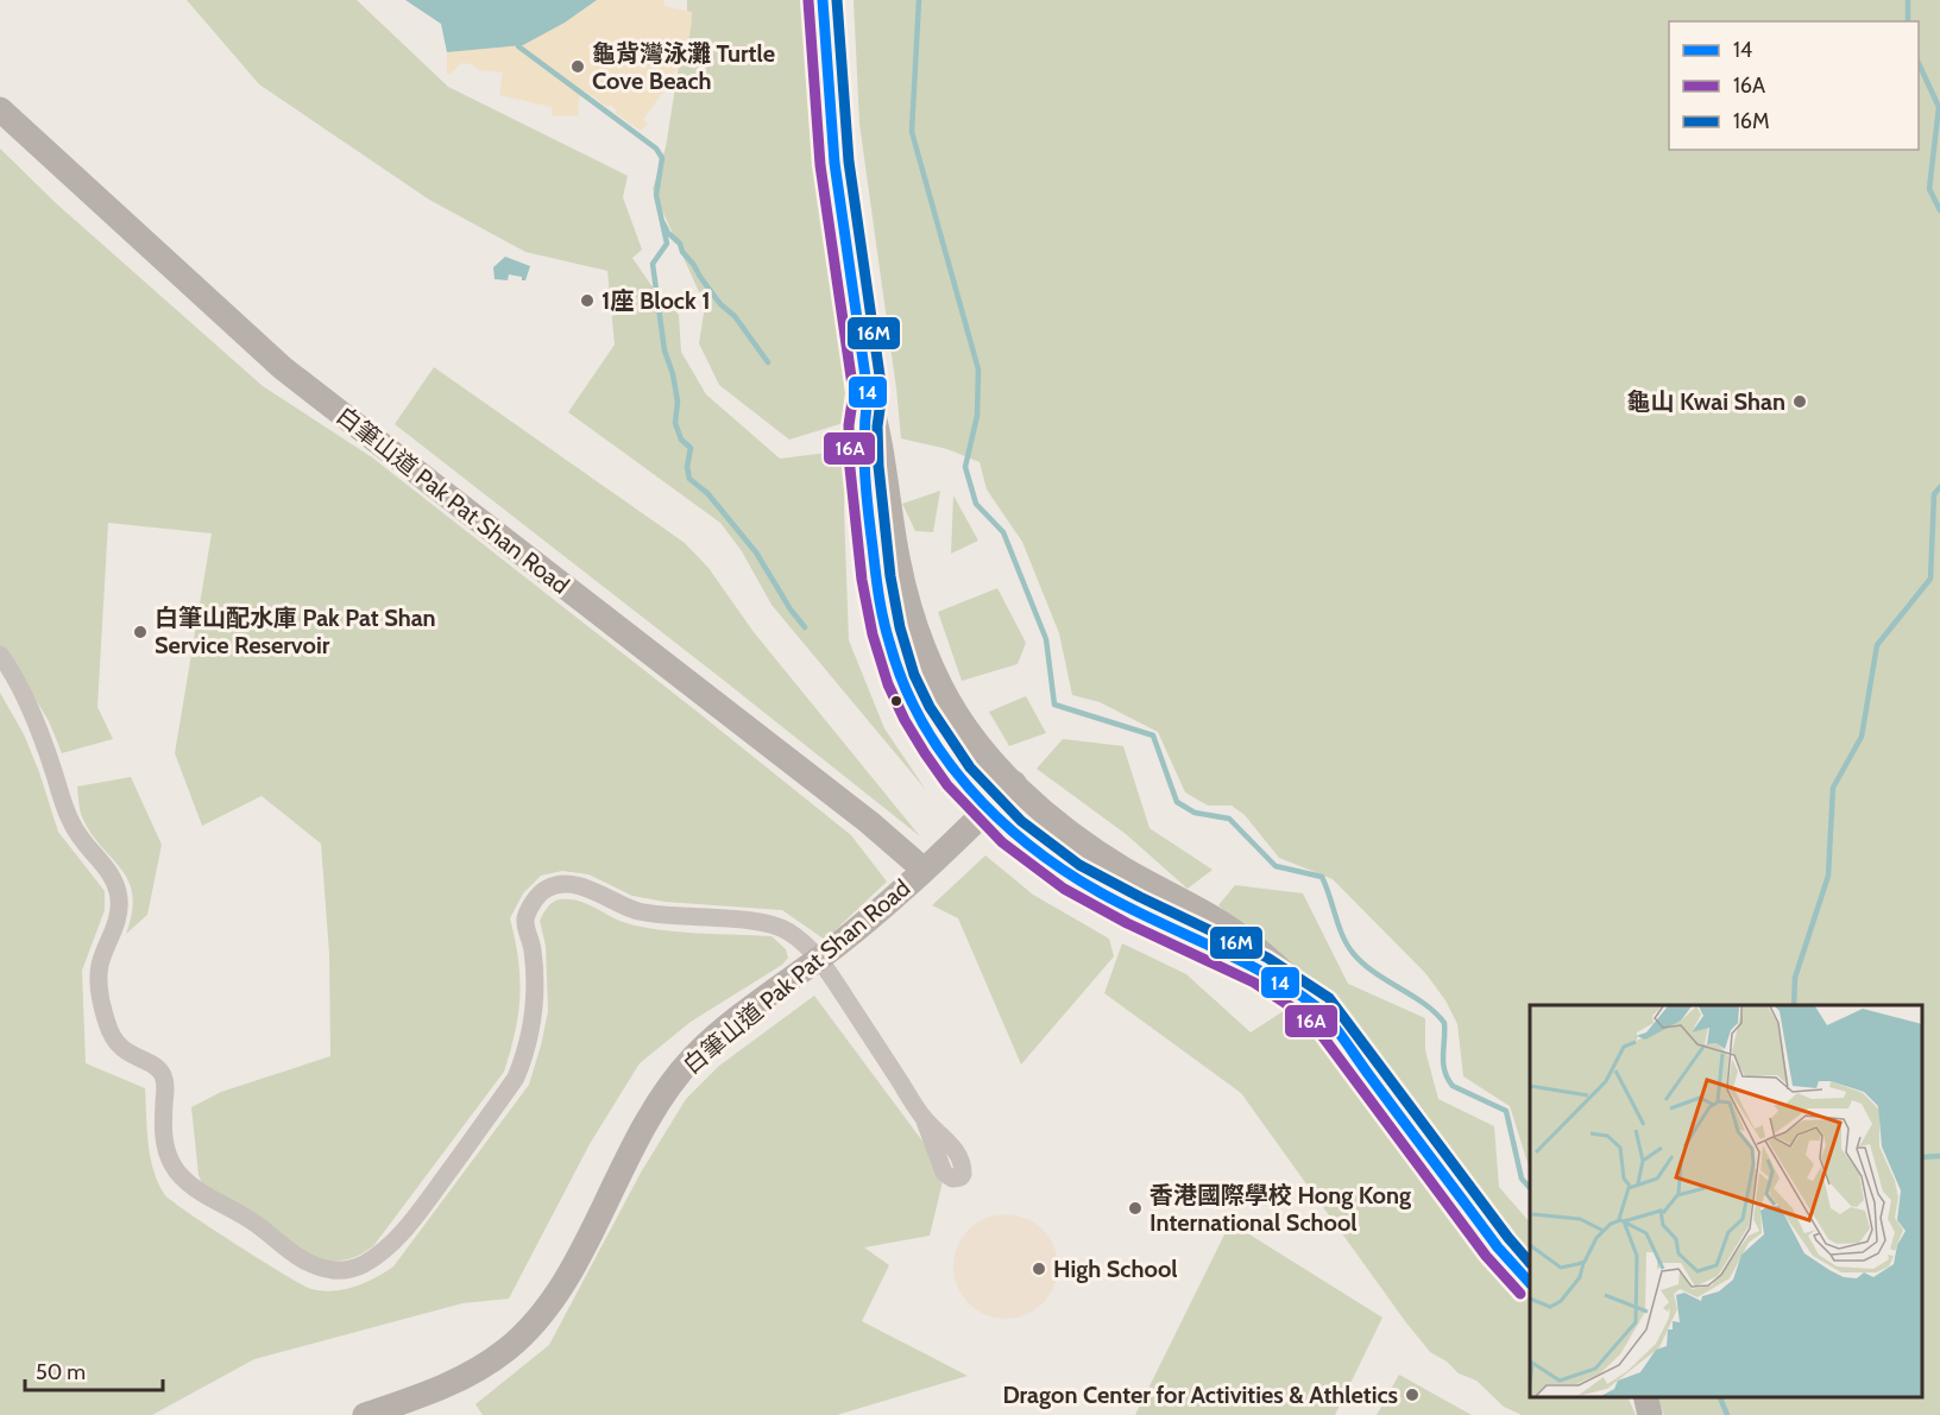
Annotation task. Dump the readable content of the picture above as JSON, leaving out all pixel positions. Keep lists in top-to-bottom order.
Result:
{
  "streets": {
    "main road": ["白筆山道 Pak Pat Shan Road"]
  },
  "places": [
    "龜背灣泳灘 Turtle Cove Beach",
    "1座 Block 1",
    "龜山 Kwai Shan",
    "白筆山配水庫 Pak Pat Shan Service Reservoir",
    "香港國際學校 Hong Kong International School",
    "High School",
    "Dragon Center for Activities & Athletics"
  ],
  "lines": ["transit line 14", "transit line 16M", "transit line 16A"],
  "legend": ["14", "16A", "16M"],
  "scale_bar": "50 m"
}
